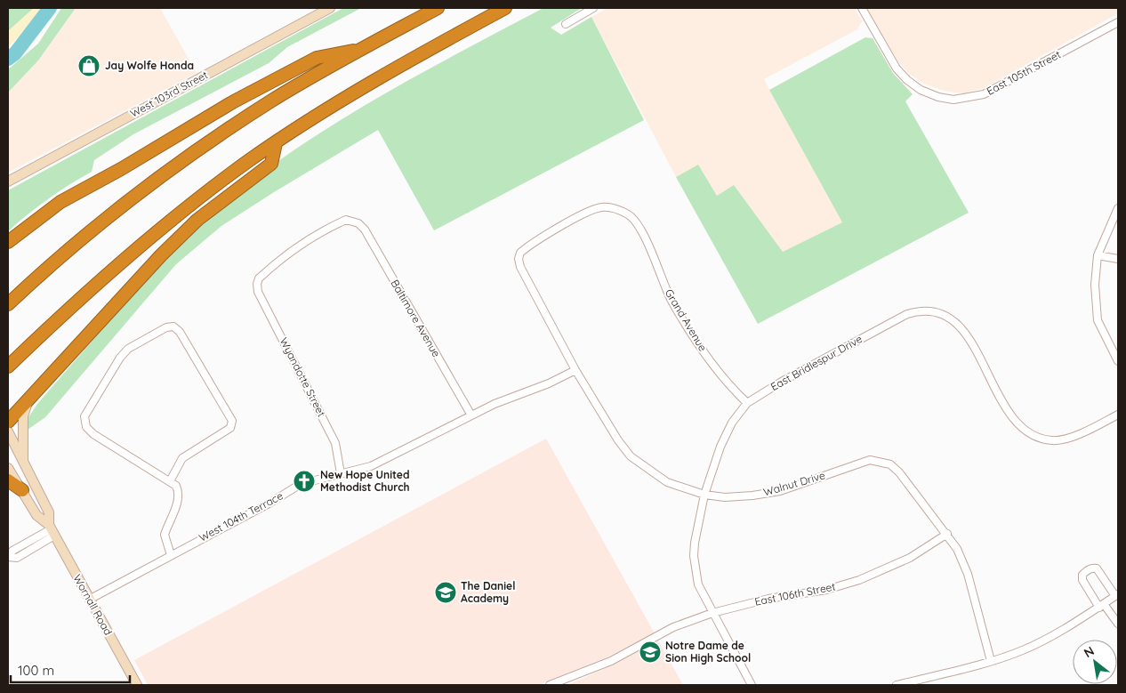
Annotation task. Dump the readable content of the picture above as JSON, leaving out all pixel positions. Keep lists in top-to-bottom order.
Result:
{
  "streets": {
    "main road": ["West 103rd Street", "Wornall Road"],
    "street": [
      "East 105th Street",
      "Baltimore Avenue",
      "Grand Avenue",
      "East Bridlespur Drive",
      "Wyandotte Street",
      "Walnut Drive",
      "West 104th Terrace",
      "East 106th Street"
    ]
  },
  "crossings": [
    ["Baltimore Avenue", "Wyandotte Street"],
    ["Baltimore Avenue", "West 104th Terrace"],
    ["Grand Avenue", "East Bridlespur Drive"],
    ["Grand Avenue", "Walnut Drive"],
    ["East Bridlespur Drive", "Walnut Drive"],
    ["East Bridlespur Drive", "East 106th Street"],
    ["Wyandotte Street", "West 104th Terrace"],
    ["Walnut Drive", "West 104th Terrace"],
    ["Walnut Drive", "East 106th Street"],
    ["West 104th Terrace", "Wornall Road"]
  ],
  "places": {
    "shop": ["Jay Wolfe Honda"],
    "church": ["New Hope United Methodist Church"],
    "school or university": ["The Daniel Academy", "Notre Dame de Sion High School"]
  },
  "scale_bar": "100 m",
  "north": "top left"
}
